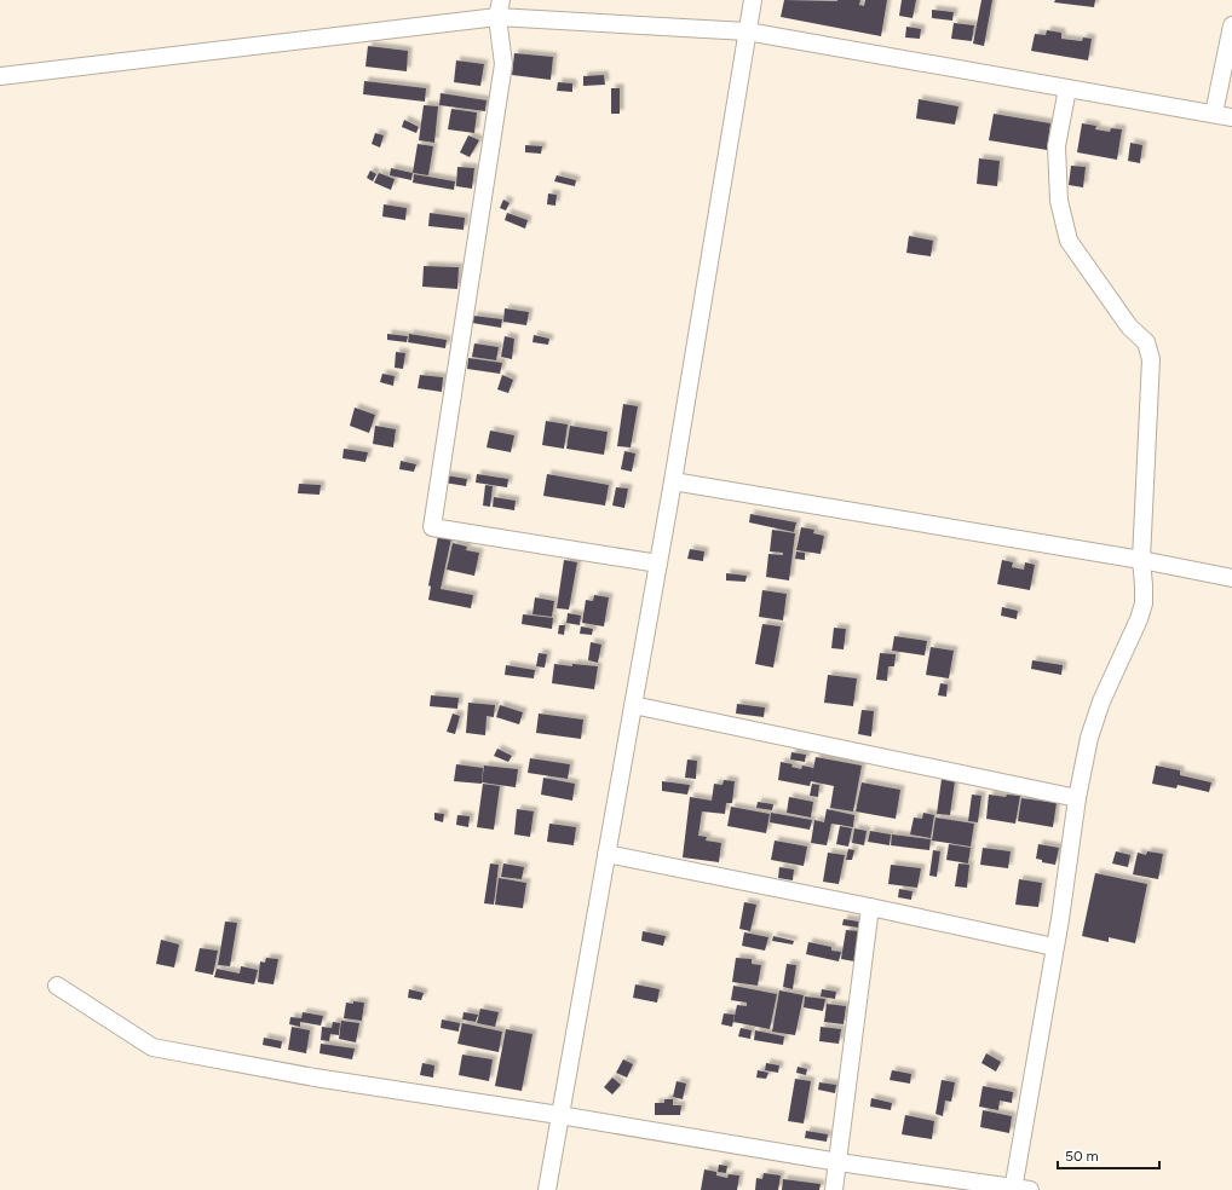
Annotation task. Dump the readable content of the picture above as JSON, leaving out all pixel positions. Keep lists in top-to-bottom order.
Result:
{
  "scale_bar": "50 m"
}
